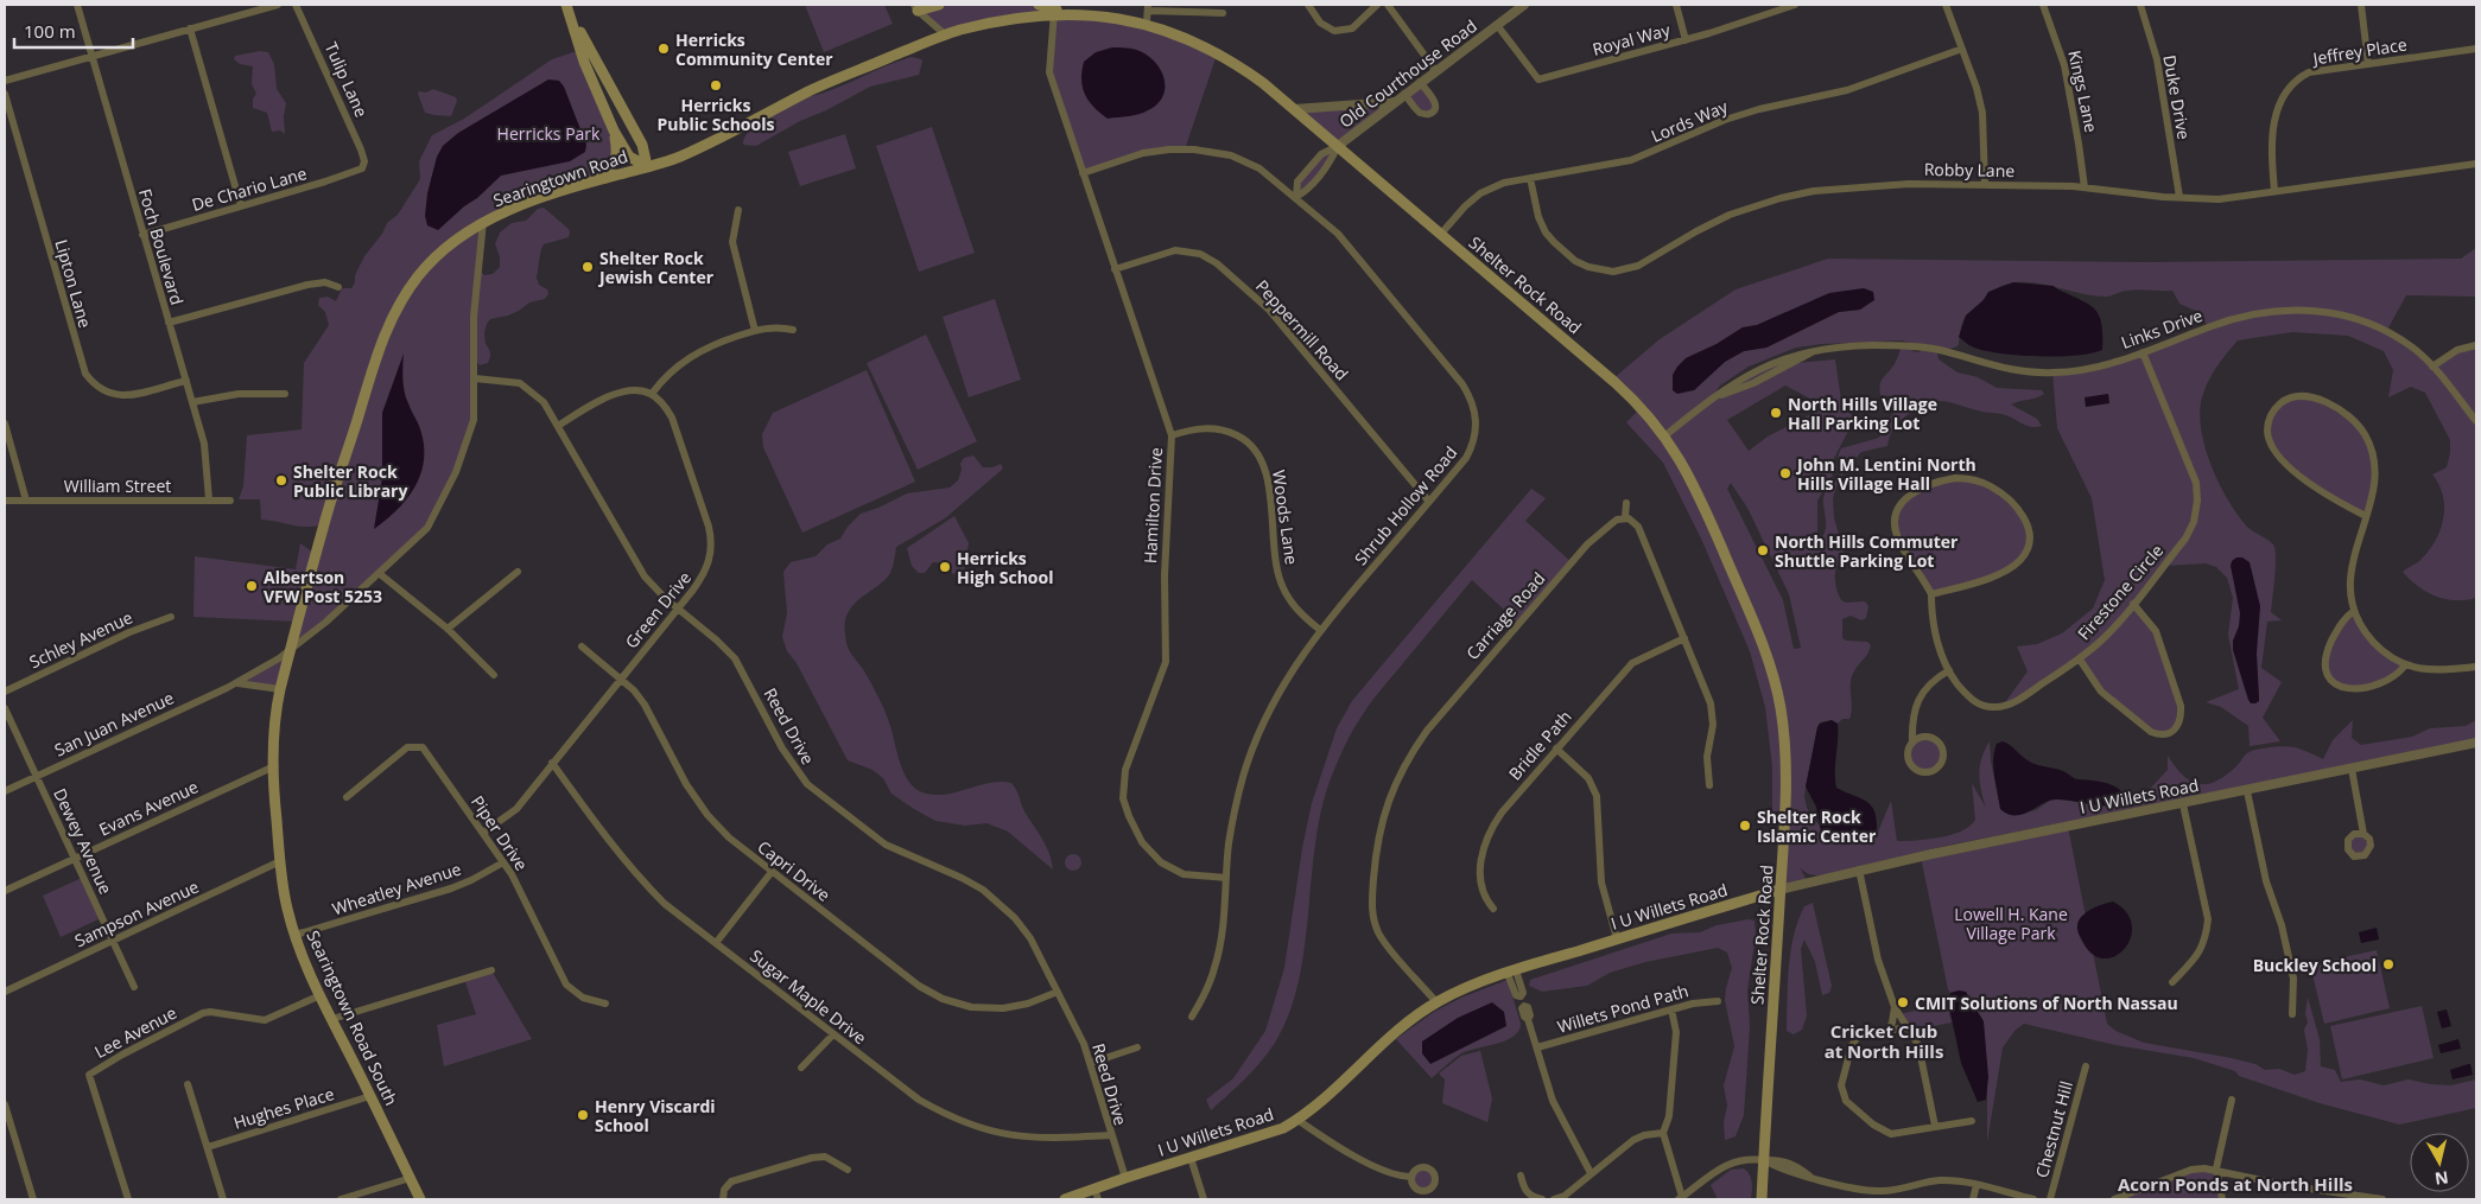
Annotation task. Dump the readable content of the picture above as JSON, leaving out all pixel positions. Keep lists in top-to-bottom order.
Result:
{
  "streets": {
    "main road": [
      "Searingtown Road",
      "Shelter Rock Road",
      "I U Willets Road",
      "Searingtown Road South"
    ],
    "street": [
      "Royal Way",
      "Jeffrey Place",
      "Old Courthouse Road",
      "Tulip Lane",
      "Kings Lane",
      "Duke Drive",
      "Lords Way",
      "Robby Lane",
      "De Chario Lane",
      "Foch Boulevard",
      "Lipton Lane",
      "Links Drive",
      "Peppermill Road",
      "William Street",
      "Hamilton Drive",
      "Shrub Hollow Road",
      "Woods Lane",
      "Firestone Circle",
      "Green Drive",
      "Carriage Road",
      "Schley Avenue",
      "San Juan Avenue",
      "Reed Drive",
      "Bridle Path",
      "Evans Avenue",
      "Piper Drive",
      "Dewey Avenue",
      "Capri Drive",
      "Wheatley Avenue",
      "Sampson Avenue",
      "Sugar Maple Drive",
      "Willets Pond Path",
      "Lee Avenue",
      "Hughes Place",
      "Chestnut Hill"
    ]
  },
  "crossings": [
    ["Royal Way", "Old Courthouse Road"],
    ["Jeffrey Place", "Robby Lane"],
    ["Old Courthouse Road", "Shelter Rock Road"],
    ["Tulip Lane", "De Chario Lane"],
    ["Kings Lane", "Robby Lane"],
    ["Duke Drive", "Robby Lane"],
    ["Lords Way", "Robby Lane"],
    ["Lords Way", "Shelter Rock Road"],
    ["Searingtown Road", "Shelter Rock Road"],
    ["Searingtown Road", "San Juan Avenue"],
    ["Searingtown Road", "Searingtown Road South"],
    ["De Chario Lane", "Foch Boulevard"],
    ["Foch Boulevard", "Lipton Lane"],
    ["Foch Boulevard", "William Street"],
    ["Shelter Rock Road", "Links Drive"],
    ["Shelter Rock Road", "Hamilton Drive"],
    ["Shelter Rock Road", "I U Willets Road"],
    ["Links Drive", "Firestone Circle"],
    ["Peppermill Road", "Hamilton Drive"],
    ["Peppermill Road", "Shrub Hollow Road"],
    ["Hamilton Drive", "Shrub Hollow Road"],
    ["Hamilton Drive", "Woods Lane"],
    ["Shrub Hollow Road", "Woods Lane"],
    ["Green Drive", "Reed Drive"],
    ["Green Drive", "Piper Drive"],
    ["Green Drive", "Capri Drive"],
    ["Green Drive", "Sugar Maple Drive"],
    ["Carriage Road", "I U Willets Road"],
    ["San Juan Avenue", "Reed Drive"],
    ["San Juan Avenue", "Dewey Avenue"],
    ["San Juan Avenue", "Searingtown Road South"],
    ["Reed Drive", "I U Willets Road"],
    ["Reed Drive", "Capri Drive"],
    ["Reed Drive", "Sugar Maple Drive"],
    ["Evans Avenue", "Dewey Avenue"],
    ["Evans Avenue", "Searingtown Road South"],
    ["Piper Drive", "Wheatley Avenue"],
    ["Dewey Avenue", "Sampson Avenue"],
    ["Wheatley Avenue", "Searingtown Road South"],
    ["Sampson Avenue", "Searingtown Road South"],
    ["Searingtown Road South", "Lee Avenue"],
    ["Searingtown Road South", "Hughes Place"]
  ],
  "districts": ["Cricket Club at North Hills", "Acorn Ponds at North Hills"],
  "parks": ["Herricks Park", "Lowell H. Kane Village Park"],
  "places": [
    "Herricks Community Center",
    "Herricks Public Schools",
    "Shelter Rock Jewish Center",
    "North Hills Village Hall Parking Lot",
    "John M. Lentini North Hills Village Hall",
    "Shelter Rock Public Library",
    "North Hills Commuter Shuttle Parking Lot",
    "Herricks High School",
    "Albertson VFW Post 5253",
    "Shelter Rock Islamic Center",
    "Buckley School",
    "CMIT Solutions of North Nassau",
    "Henry Viscardi School"
  ],
  "scale_bar": "100 m",
  "north": "bottom"
}
